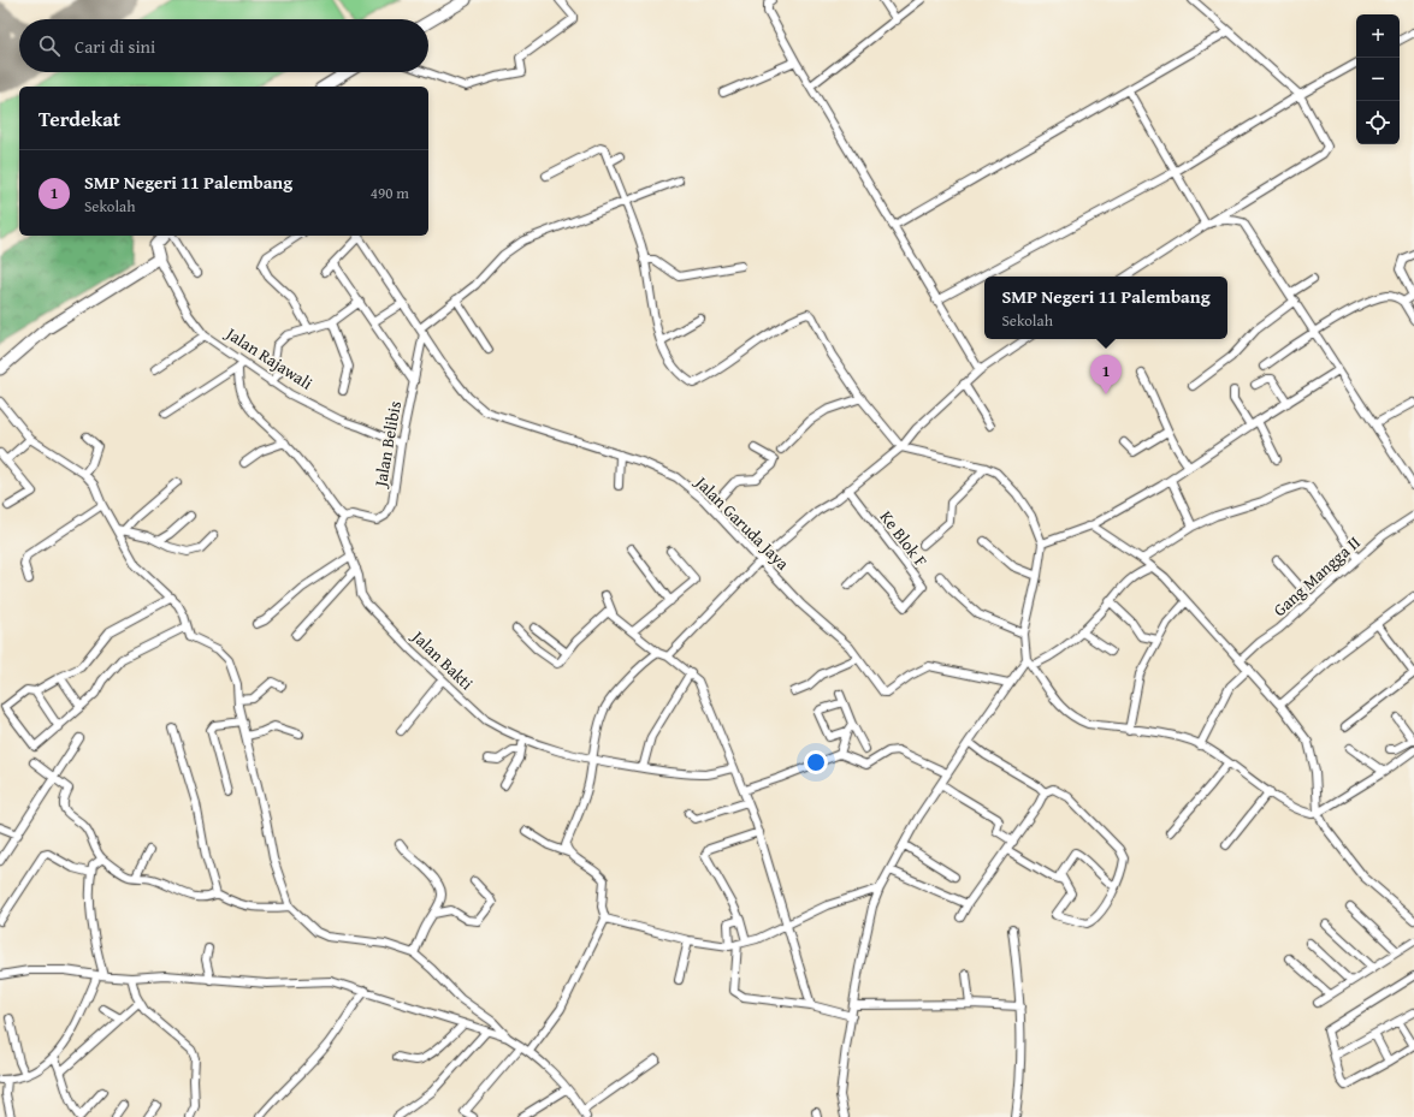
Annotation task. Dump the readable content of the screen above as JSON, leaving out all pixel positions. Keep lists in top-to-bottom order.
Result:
{
  "streets": {
    "street": [
      "Jalan Rajawali",
      "Jalan Belibis",
      "Jalan Garuda Jaya",
      "Ke Blok F",
      "Gang Mangga II",
      "Jalan Bakti"
    ]
  },
  "crossings": [
    ["Jalan Rajawali", "Jalan Belibis"],
    ["Jalan Belibis", "Jalan Garuda Jaya"],
    ["Jalan Belibis", "Jalan Bakti"]
  ],
  "page": {
    "map_buttons": ["+", "−"],
    "search": "Cari di sini",
    "heading": "Terdekat",
    "list": [
      {
        "mark": "1",
        "name": "SMP Negeri 11 Palembang",
        "note": "Sekolah",
        "value": "490 m"
      }
    ],
    "popup": ["SMP Negeri 11 Palembang", "Sekolah"],
    "pins": "1"
  }
}
